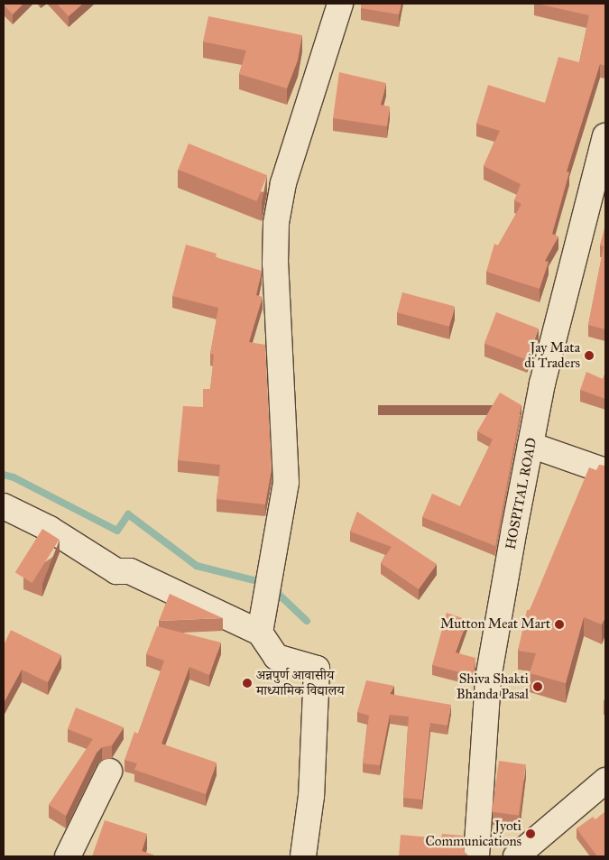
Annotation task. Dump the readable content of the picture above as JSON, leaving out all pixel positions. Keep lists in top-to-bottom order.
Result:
{
  "streets": {
    "street": ["HOSPITAL ROAD"]
  },
  "places": [
    "Jay Mata di Traders",
    "Mutton Meat Mart",
    "अन्नपुर्ण आवासीय माध्यामिक विद्यालय",
    "Shiva Shakti Bhanda Pasal",
    "Jyoti Communications"
  ]
}
